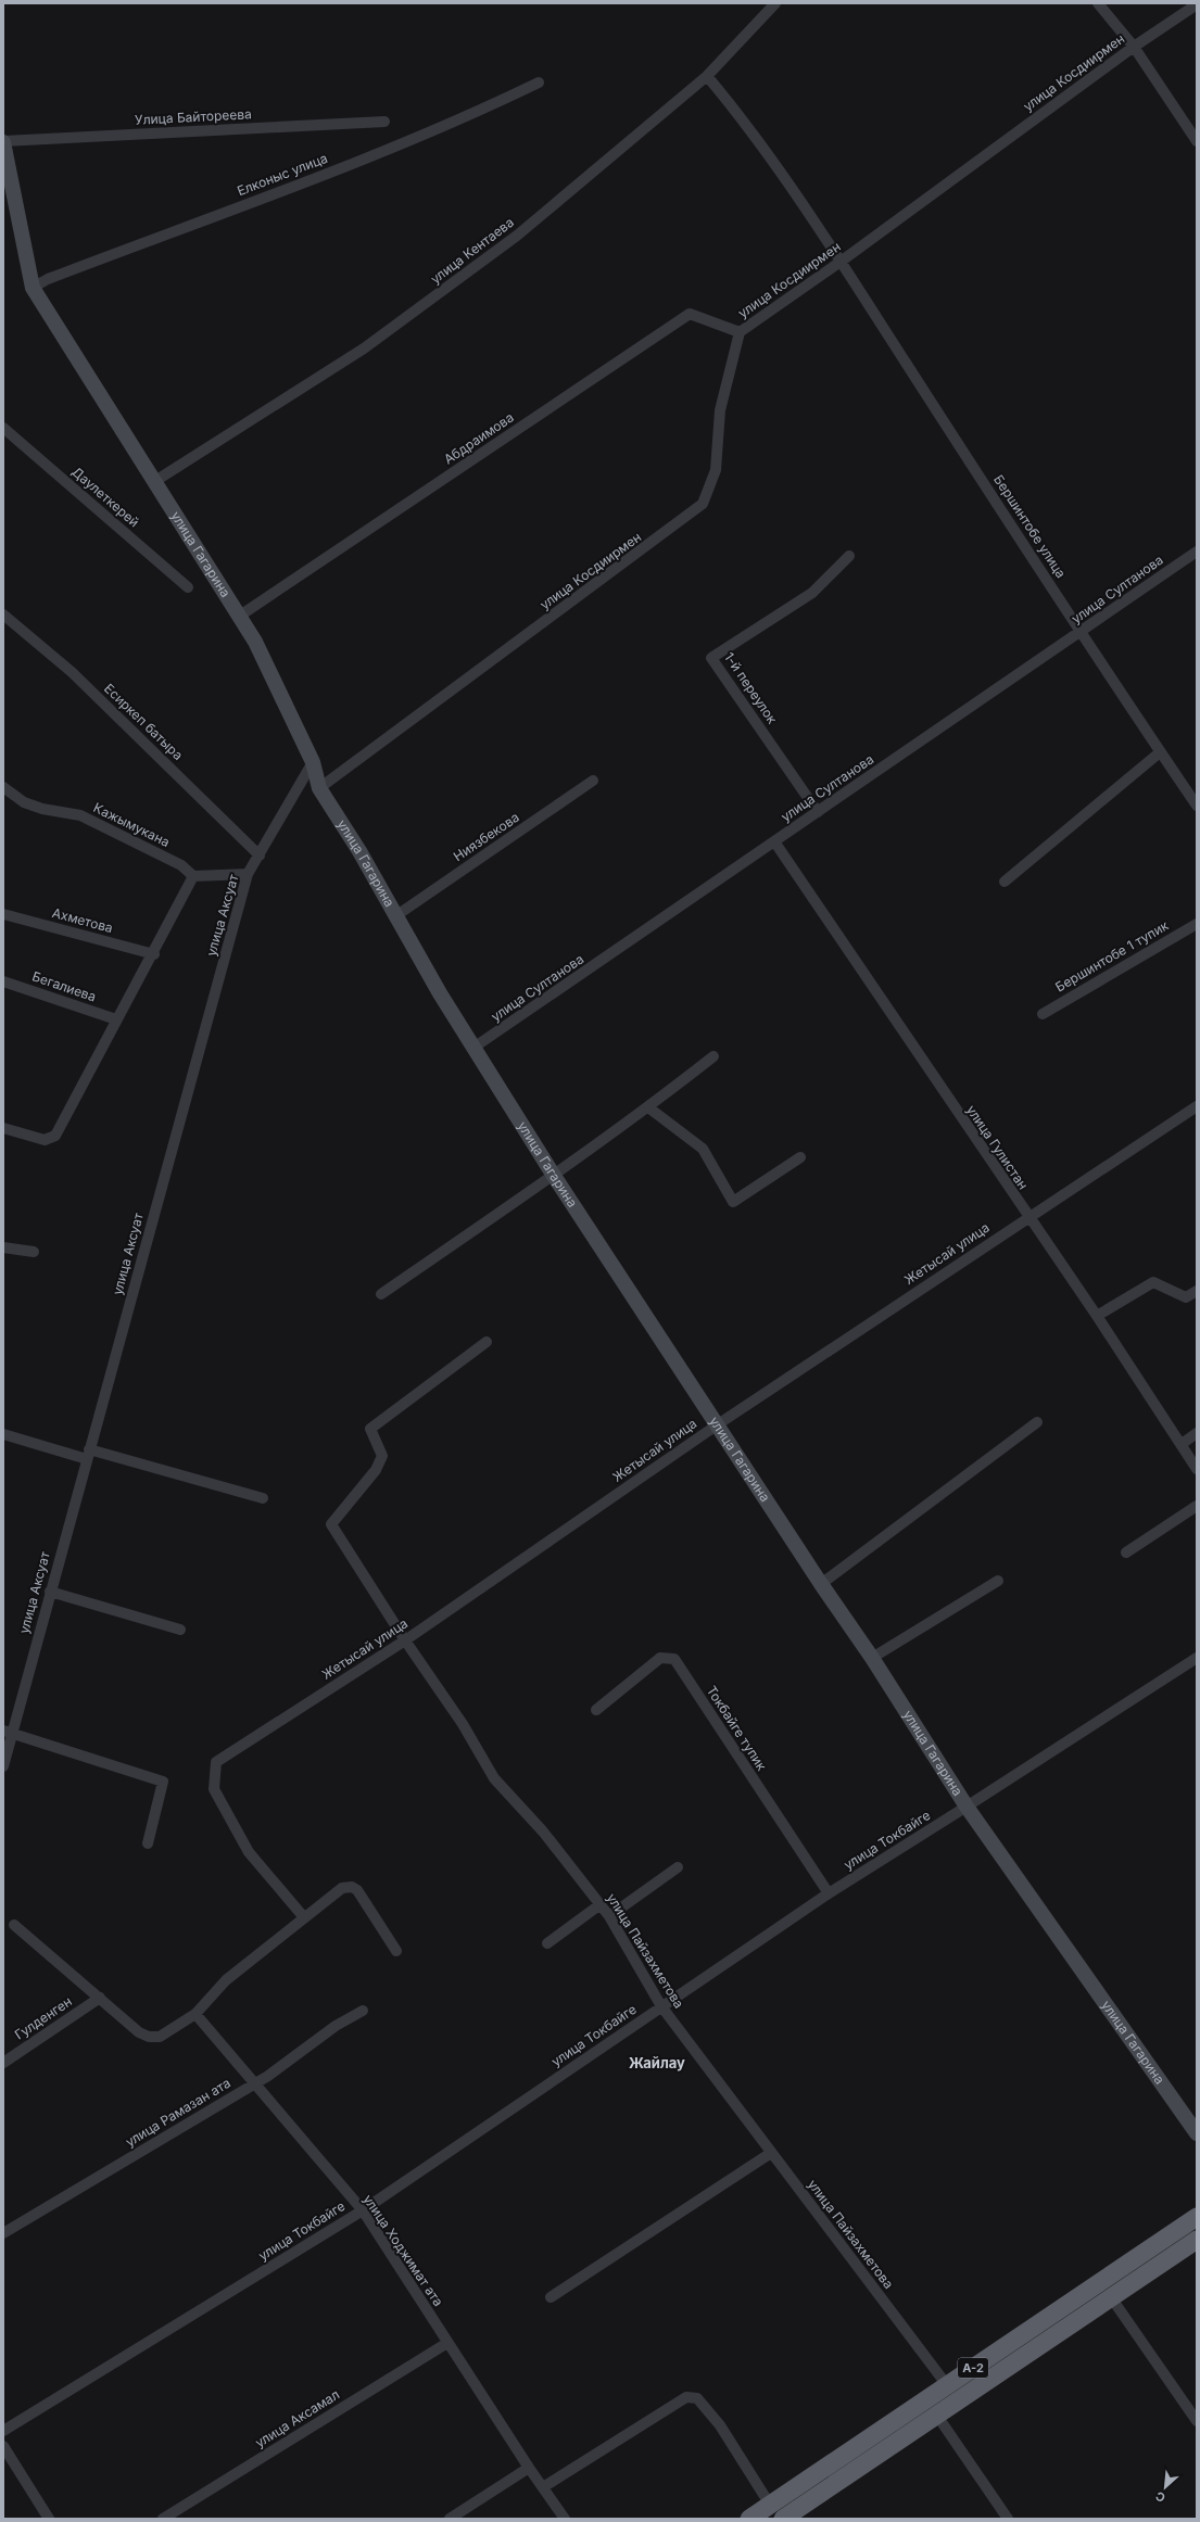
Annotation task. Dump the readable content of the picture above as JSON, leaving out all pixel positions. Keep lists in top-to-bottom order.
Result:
{
  "streets": {
    "highway": ["A-2"],
    "main road": ["улица Гагарина"],
    "street": [
      "улица Косдиирмен",
      "Улица Байтореева",
      "Елконыс улица",
      "улица Кентаева",
      "Абдраимова",
      "Даулеткерей",
      "Бершинтобе улица",
      "улица Султанова",
      "1-й переулок",
      "Есиркеп батыра",
      "Кажымукана",
      "Ниязбекова",
      "улица Аксуат",
      "Ахметова",
      "Бершинтобе 1 тупик",
      "Бегалиева",
      "улица Гулистан",
      "Жетысай улица",
      "Токбайге тупик",
      "улица Токбайге",
      "улица Пайзахметова",
      "Гулденген",
      "улица Рамазан ата",
      "улица Ходжимат ата",
      "улица Аксамал"
    ]
  },
  "crossings": [
    ["улица Косдиирмен", "Абдраимова"],
    ["улица Косдиирмен", "Бершинтобе улица"],
    ["улица Косдиирмен", "улица Гагарина"],
    ["Улица Байтореева", "улица Гагарина"],
    ["Елконыс улица", "улица Гагарина"],
    ["улица Кентаева", "Бершинтобе улица"],
    ["улица Кентаева", "улица Гагарина"],
    ["Абдраимова", "улица Гагарина"],
    ["Бершинтобе улица", "улица Султанова"],
    ["улица Гагарина", "улица Султанова"],
    ["улица Гагарина", "Ниязбекова"],
    ["улица Гагарина", "улица Аксуат"],
    ["улица Гагарина", "Жетысай улица"],
    ["улица Гагарина", "улица Токбайге"],
    ["улица Султанова", "1-й переулок"],
    ["улица Султанова", "улица Гулистан"],
    ["Есиркеп батыра", "улица Аксуат"],
    ["улица Гулистан", "Жетысай улица"],
    ["Жетысай улица", "улица Пайзахметова"],
    ["Токбайге тупик", "улица Токбайге"],
    ["улица Токбайге", "улица Пайзахметова"],
    ["улица Токбайге", "улица Ходжимат ата"],
    ["улица Пайзахметова", "A-2"],
    ["улица Рамазан ата", "улица Ходжимат ата"],
    ["улица Ходжимат ата", "улица Аксамал"]
  ],
  "districts": ["Жайлау"],
  "north": "bottom left"
}
